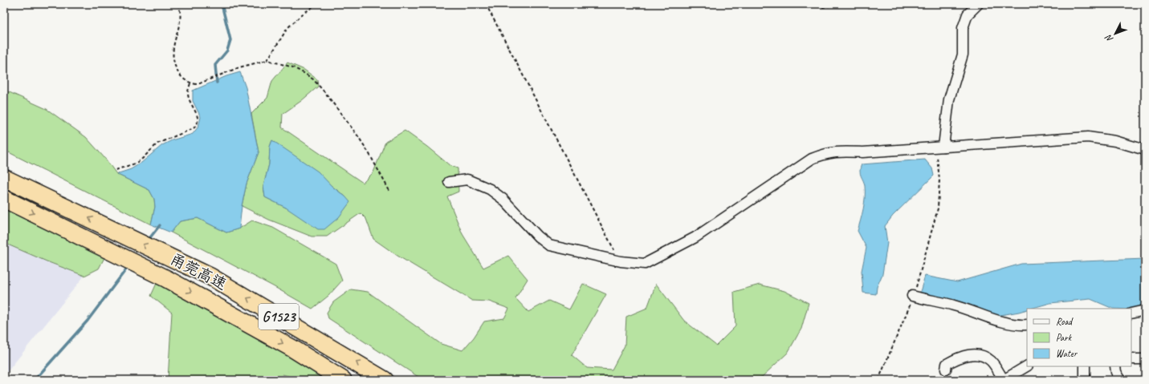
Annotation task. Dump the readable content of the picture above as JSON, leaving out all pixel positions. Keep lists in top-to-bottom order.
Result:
{
  "streets": {
    "highway": ["甬莞高速", "G1523"]
  },
  "legend": ["Road", "Park", "Water"],
  "north": "bottom left"
}
